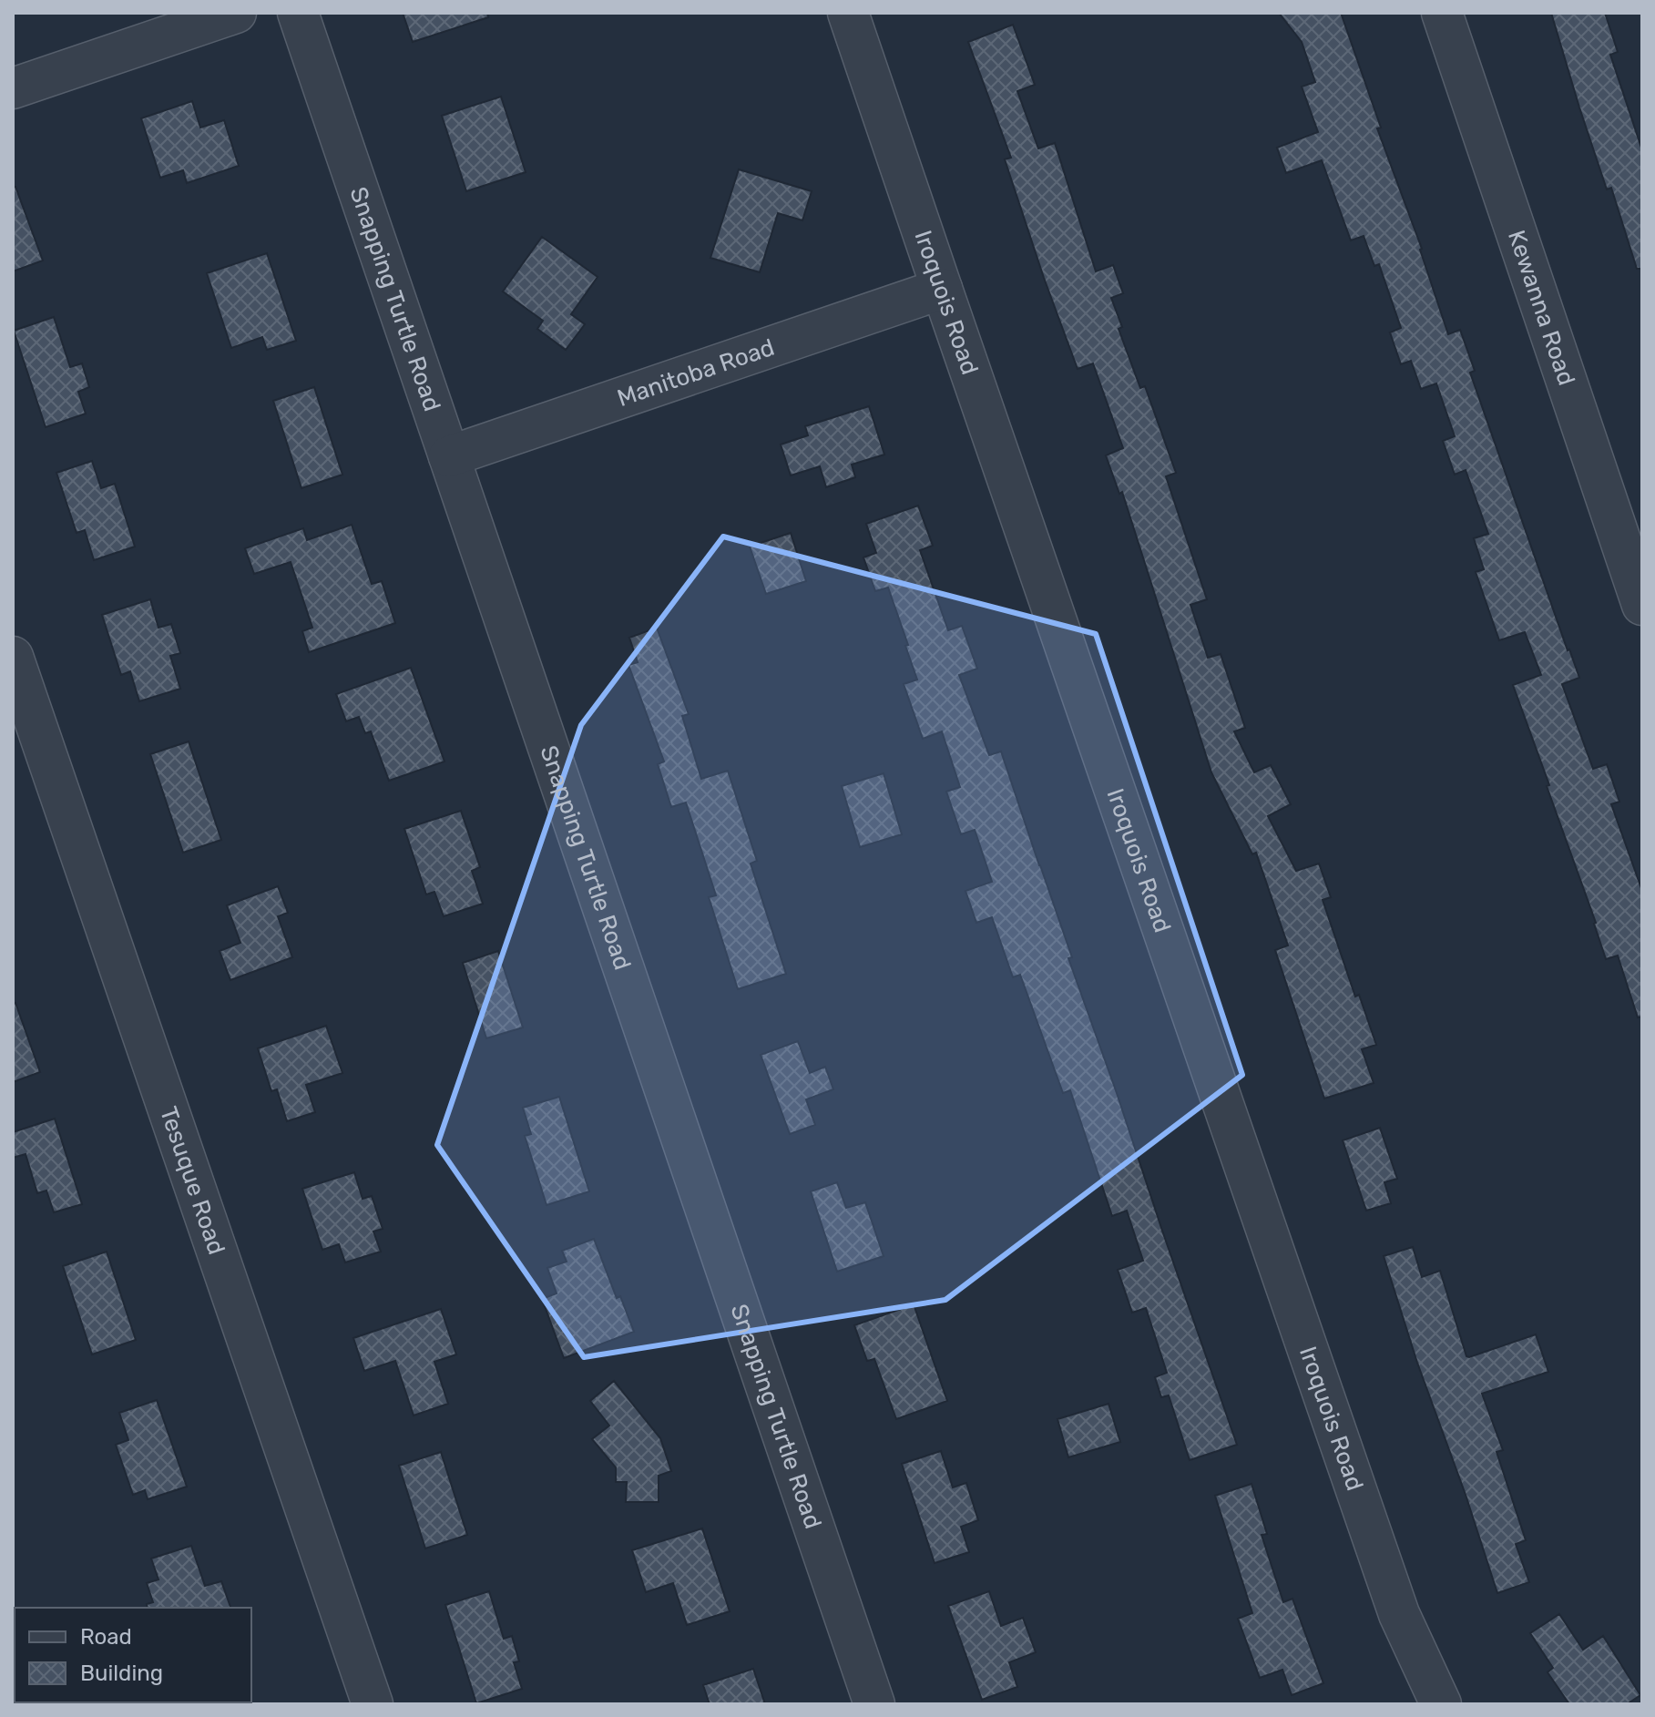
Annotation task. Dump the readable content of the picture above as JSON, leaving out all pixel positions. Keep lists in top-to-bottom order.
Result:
{
  "streets": {
    "street": [
      "Snapping Turtle Road",
      "Iroquois Road",
      "Kewanna Road",
      "Manitoba Road",
      "Tesuque Road"
    ]
  },
  "crossings": [
    ["Snapping Turtle Road", "Manitoba Road"],
    ["Iroquois Road", "Manitoba Road"]
  ],
  "legend": ["Road", "Building"]
}
